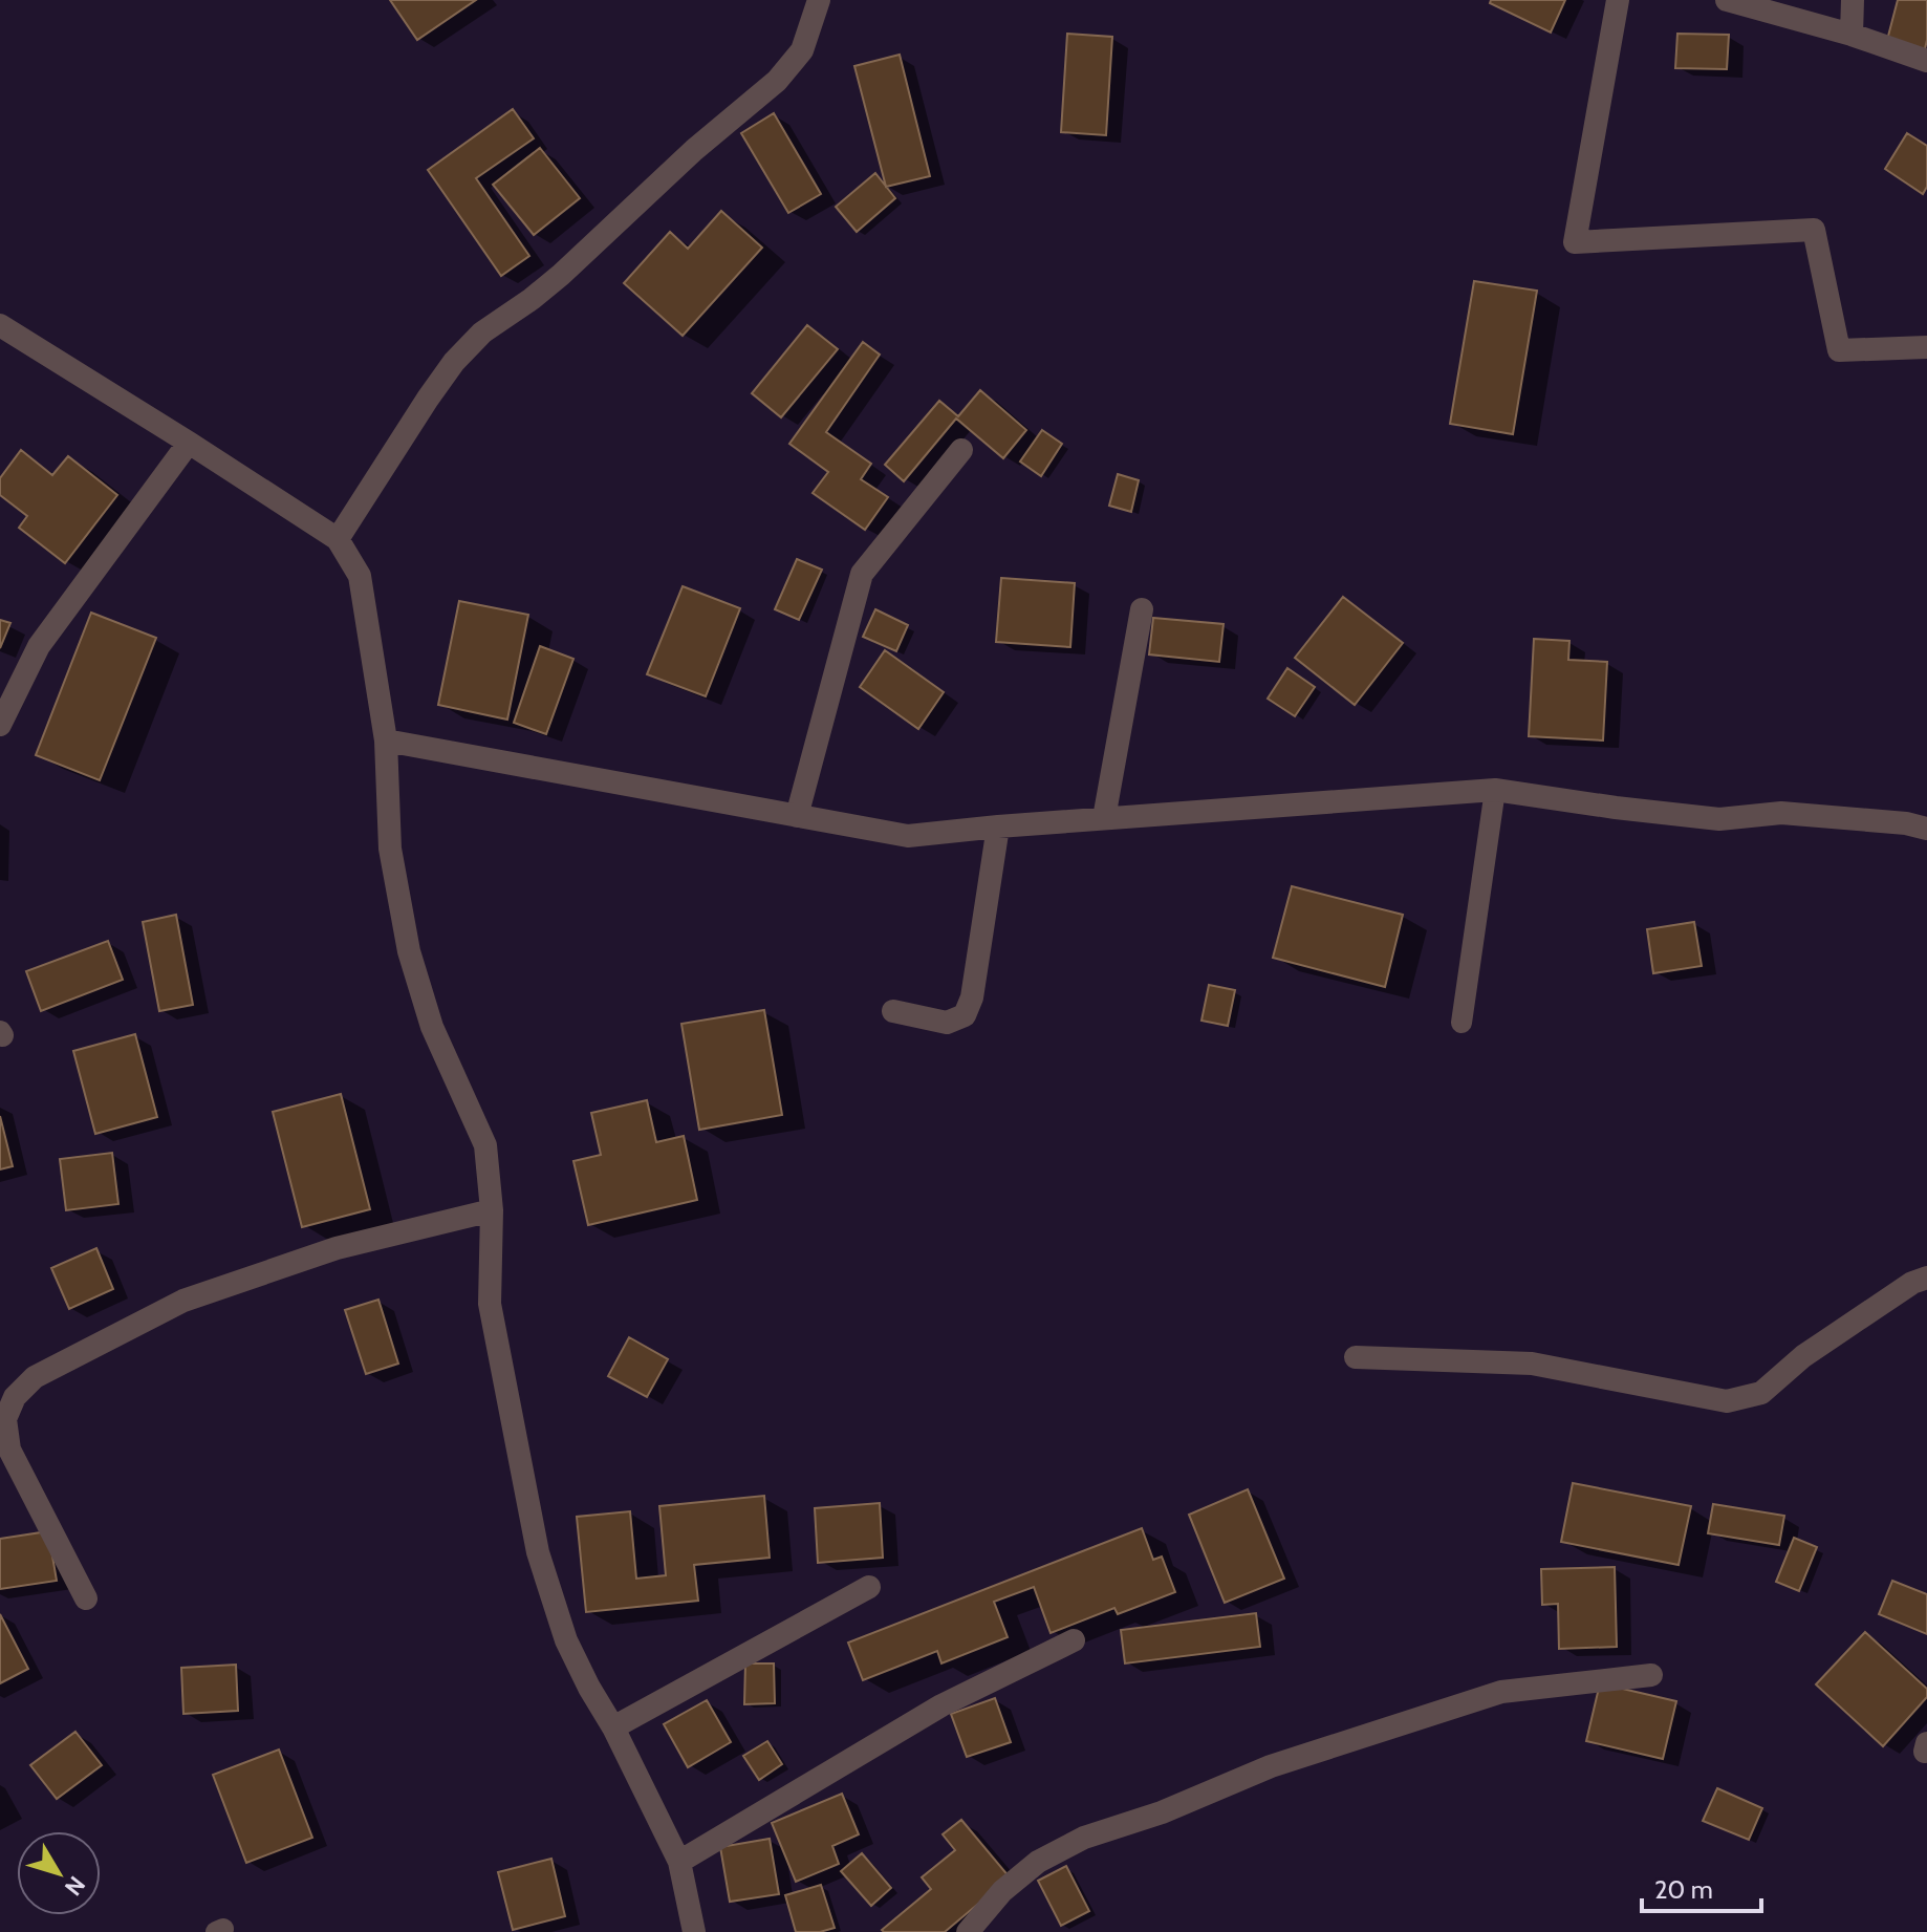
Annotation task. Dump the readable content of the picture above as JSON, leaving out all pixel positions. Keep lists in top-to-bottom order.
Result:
{
  "scale_bar": "20 m",
  "north": "bottom right"
}
